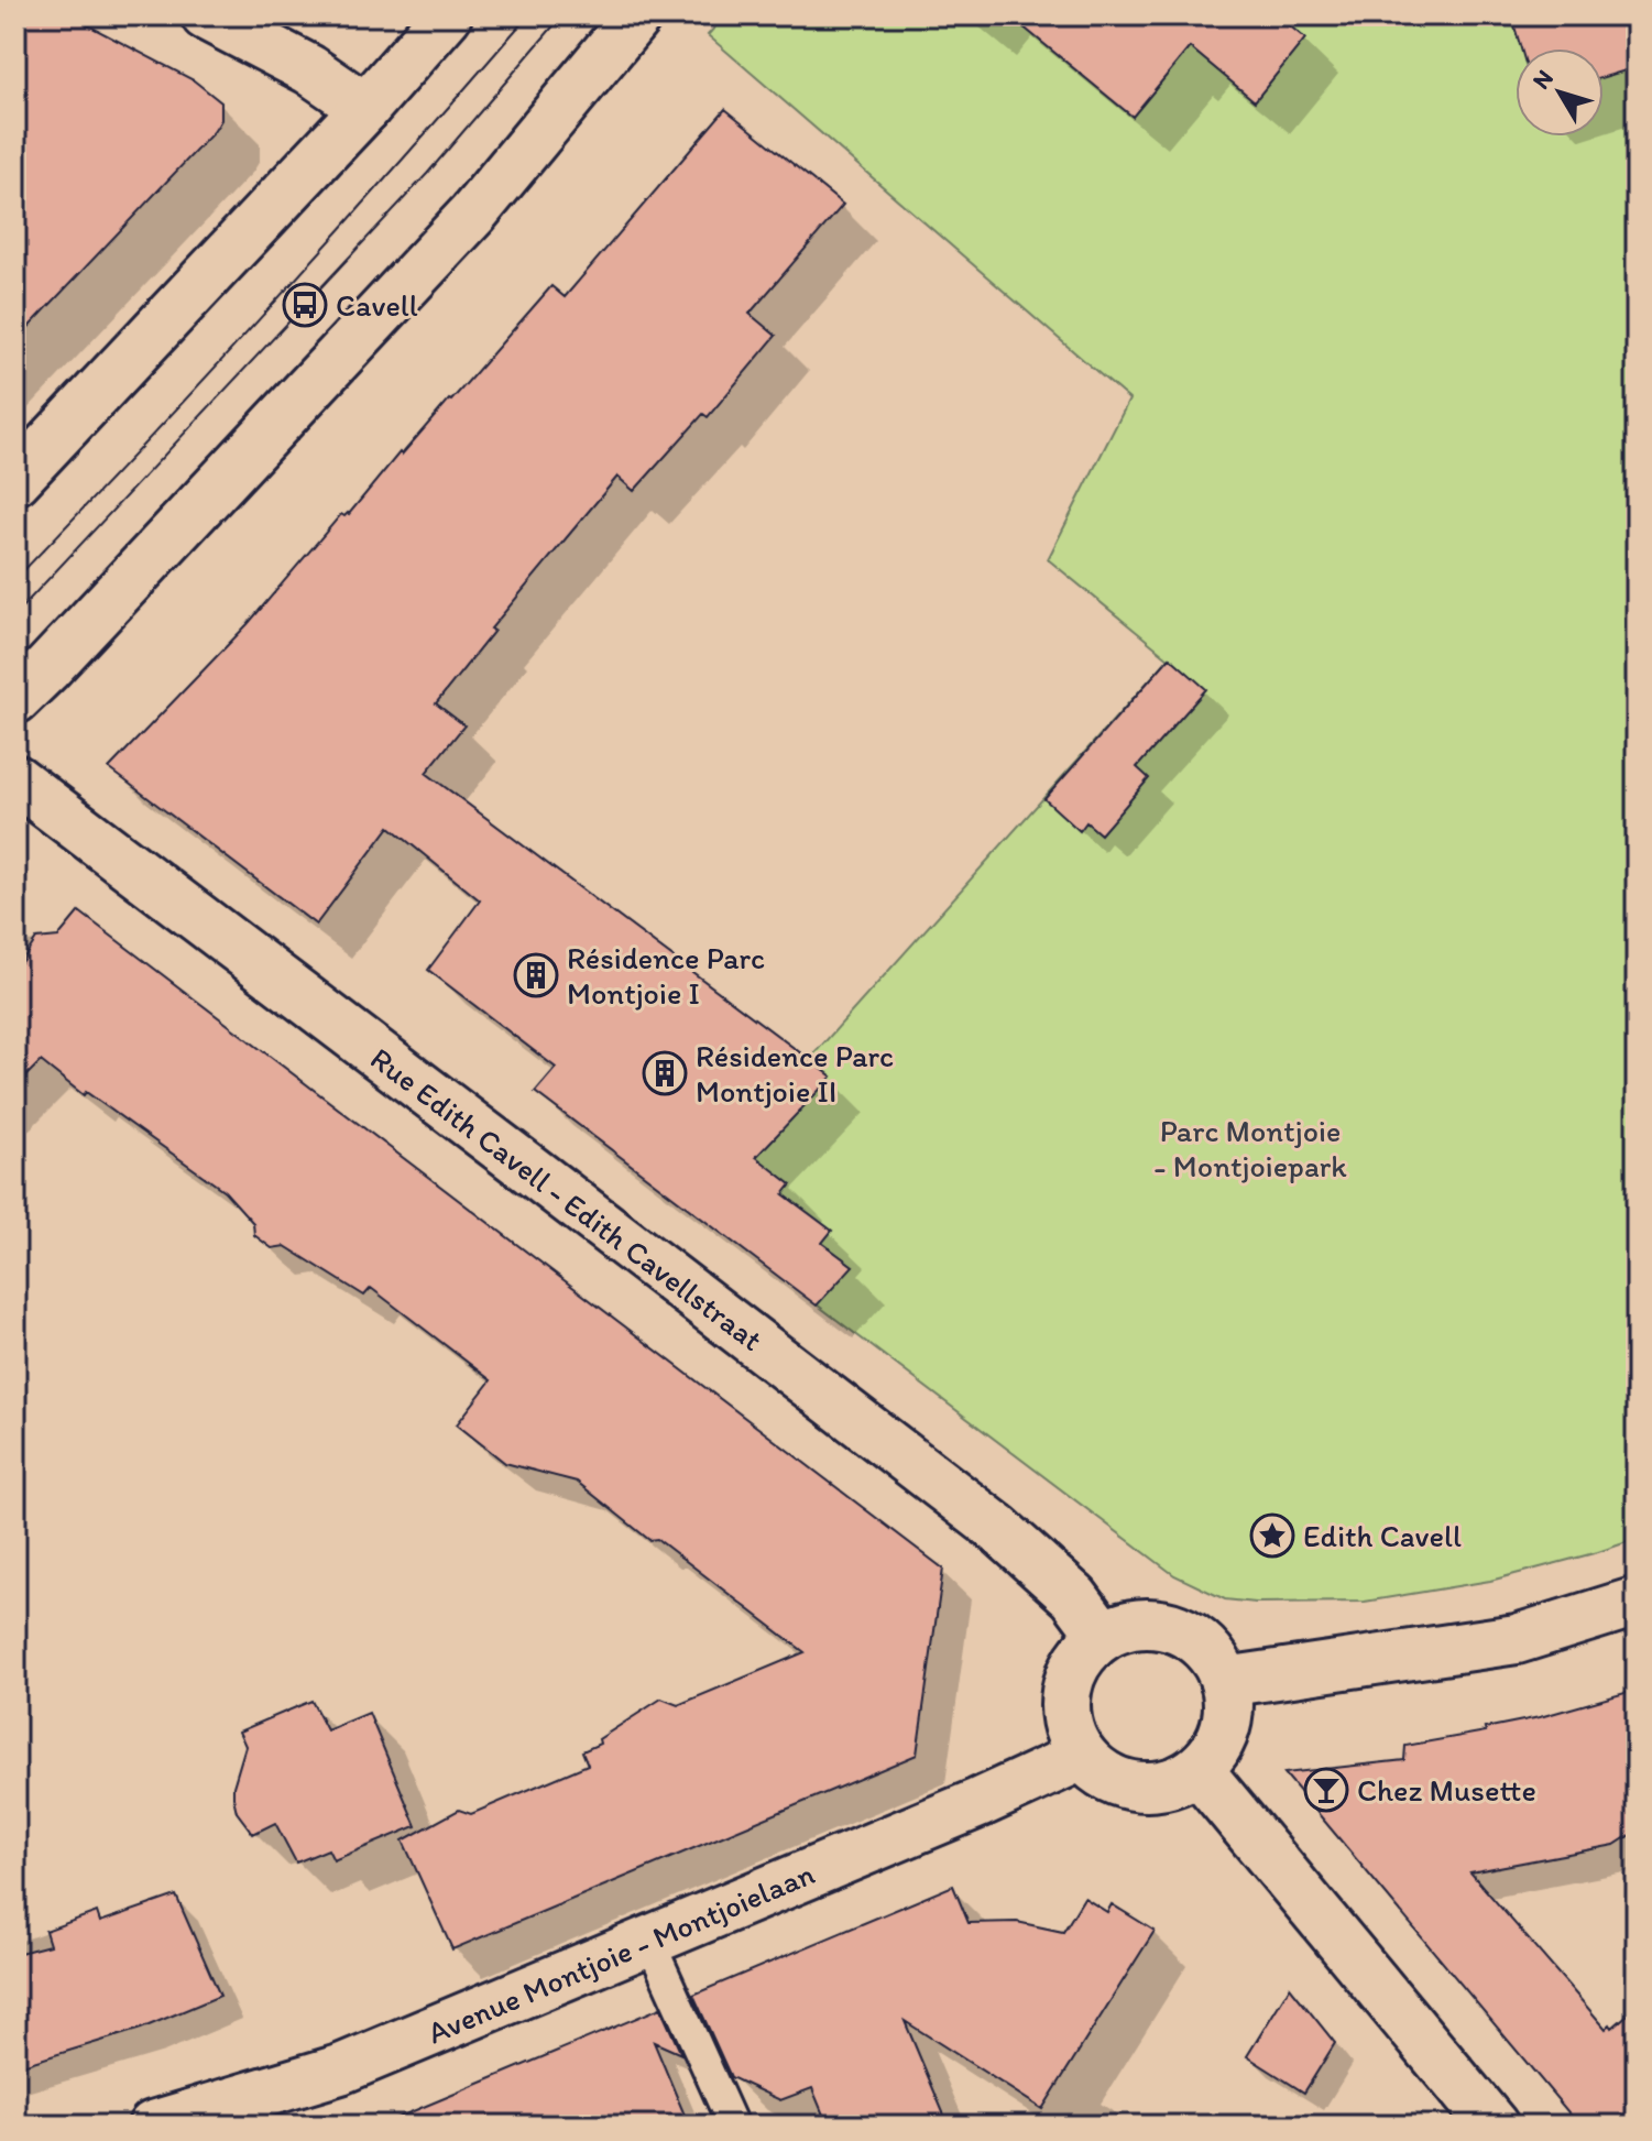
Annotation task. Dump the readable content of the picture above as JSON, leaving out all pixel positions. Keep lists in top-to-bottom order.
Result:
{
  "streets": {
    "street": ["Rue Edith Cavell - Edith Cavellstraat", "Avenue Montjoie - Montjoielaan"]
  },
  "crossings": [
    ["Rue Edith Cavell - Edith Cavellstraat", "Avenue Montjoie - Montjoielaan"]
  ],
  "parks": ["Parc Montjoie - Montjoiepark"],
  "places": {
    "bus stop": ["Cavell"],
    "building": ["Résidence Parc Montjoie I", "Résidence Parc Montjoie II"],
    "place": ["Edith Cavell"],
    "bar": ["Chez Musette"]
  },
  "north": "top left"
}
